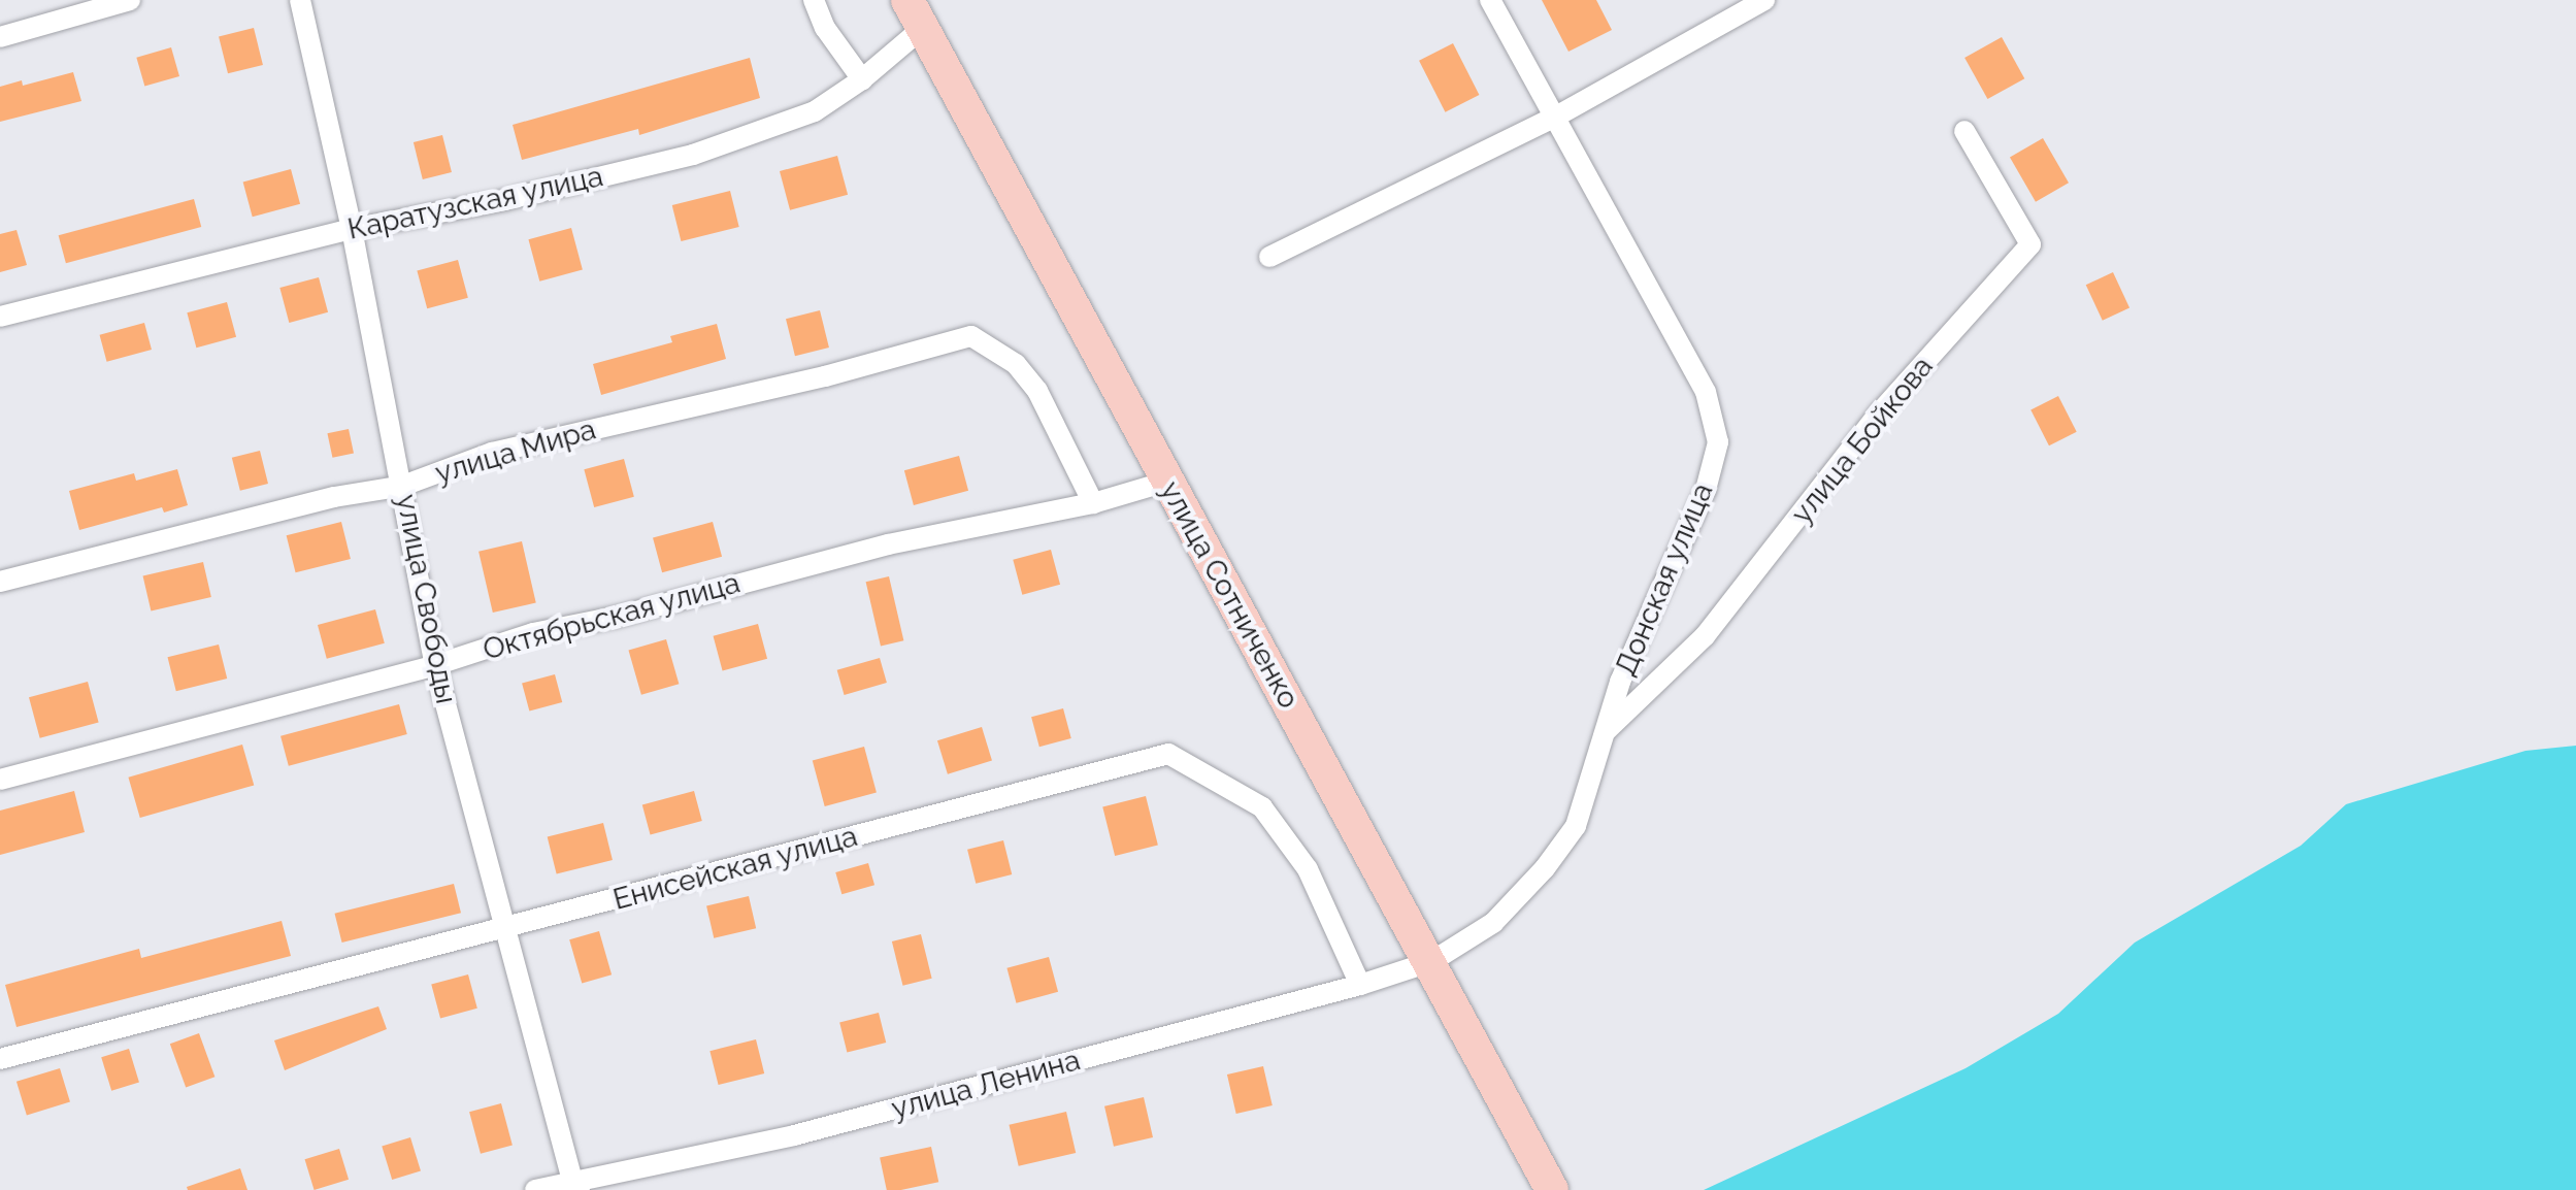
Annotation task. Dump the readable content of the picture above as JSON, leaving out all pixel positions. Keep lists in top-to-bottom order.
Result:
{
  "streets": {
    "main road": ["улица Сотниченко"],
    "street": [
      "Каратузская улица",
      "улица Бойкова",
      "улица Мира",
      "Донская улица",
      "улица Свободы",
      "Октябрьская улица",
      "Енисейская улица",
      "улица Ленина"
    ]
  },
  "crossings": [
    ["Каратузская улица", "улица Сотниченко"],
    ["Каратузская улица", "улица Свободы"],
    ["улица Бойкова", "Донская улица"],
    ["улица Мира", "улица Свободы"],
    ["улица Мира", "Октябрьская улица"],
    ["Донская улица", "улица Сотниченко"],
    ["Донская улица", "улица Ленина"],
    ["улица Сотниченко", "Октябрьская улица"],
    ["улица Сотниченко", "улица Ленина"],
    ["улица Свободы", "Октябрьская улица"],
    ["улица Свободы", "Енисейская улица"],
    ["улица Свободы", "улица Ленина"],
    ["Енисейская улица", "улица Ленина"]
  ]
}
